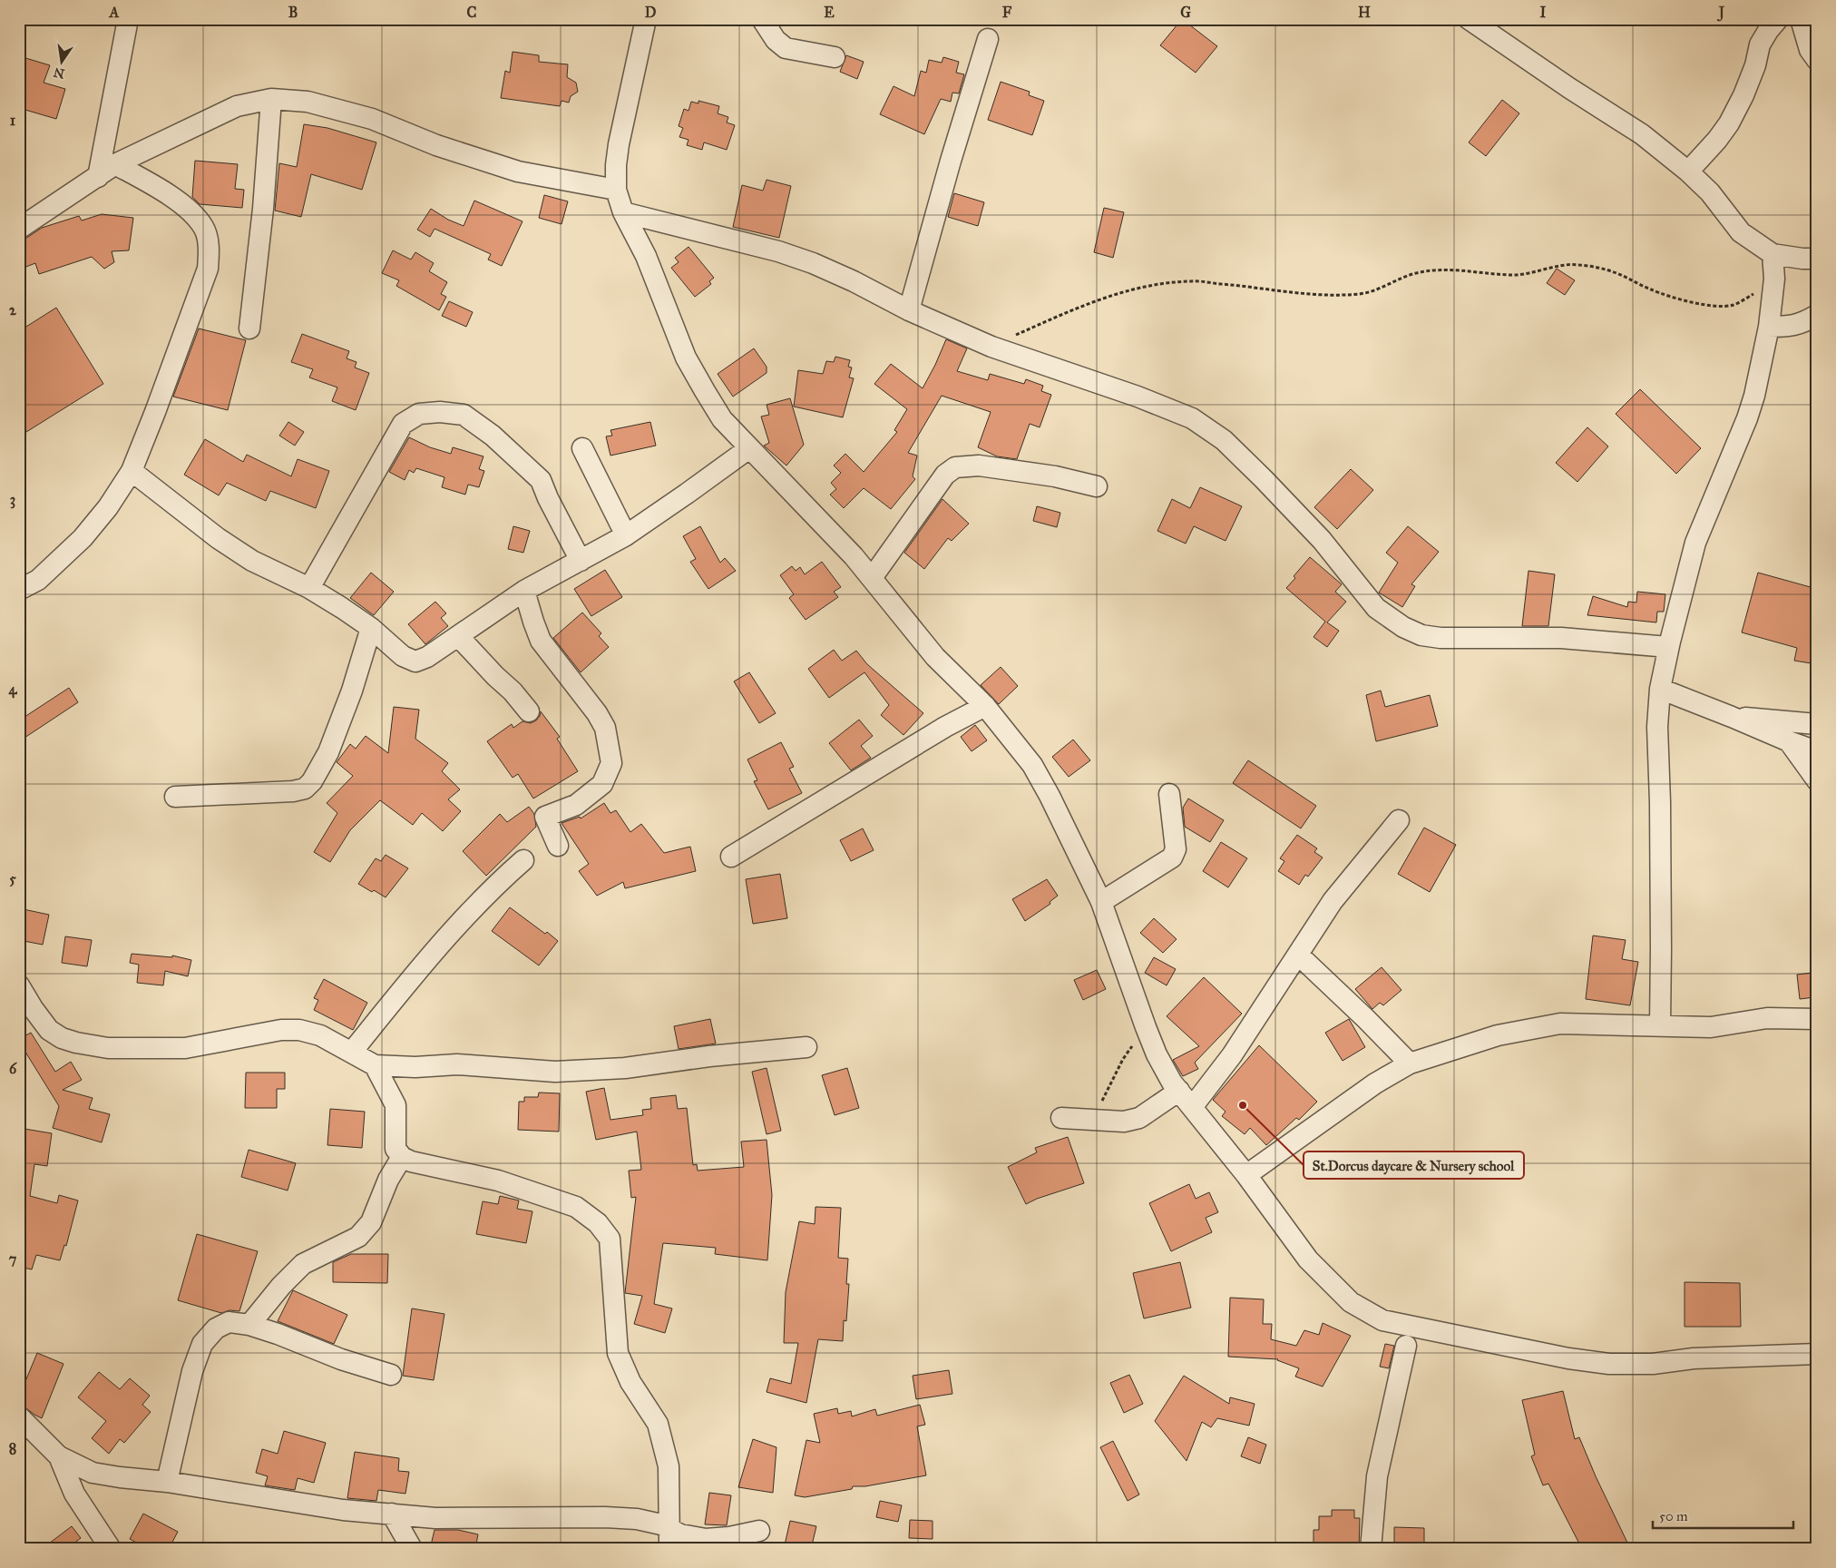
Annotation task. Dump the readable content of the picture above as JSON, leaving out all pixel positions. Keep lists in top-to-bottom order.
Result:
{
  "places": ["St.Dorcus daycare & Nursery school"],
  "scale_bar": "50 m",
  "north": "bottom",
  "grid": {
    "columns": [
      "A",
      "B",
      "C",
      "D",
      "E",
      "F",
      "G",
      "H",
      "I",
      "J"
    ],
    "rows": [
      "1",
      "2",
      "3",
      "4",
      "5",
      "6",
      "7",
      "8"
    ]
  }
}
